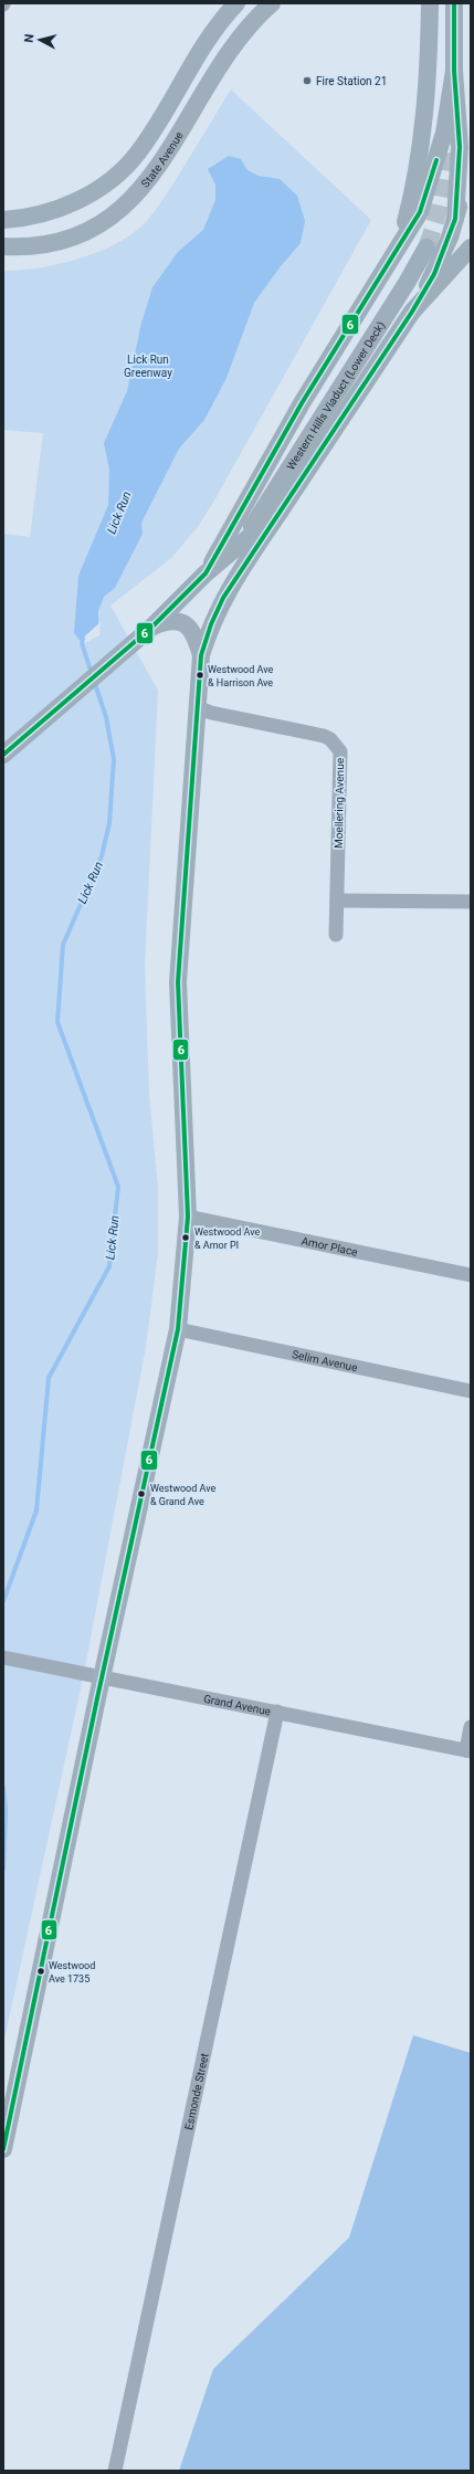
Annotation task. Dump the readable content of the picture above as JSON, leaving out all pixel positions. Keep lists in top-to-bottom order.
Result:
{
  "streets": {
    "main road": ["State Avenue", "Western Hills Viaduct (Lower Deck)"],
    "street": [
      "Moellering Avenue",
      "Amor Place",
      "Selim Avenue",
      "Grand Avenue",
      "Esmonde Street"
    ]
  },
  "crossings": [
    ["Grand Avenue", "Esmonde Street"]
  ],
  "water": ["Lick Run"],
  "parks": ["Lick Run Greenway"],
  "places": [
    "Fire Station 21",
    "Westwood Ave & Harrison Ave",
    "Westwood Ave & Amor Pl",
    "Westwood Ave & Grand Ave",
    "Westwood Ave 1735"
  ],
  "lines": ["transit line 6"],
  "north": "left"
}
